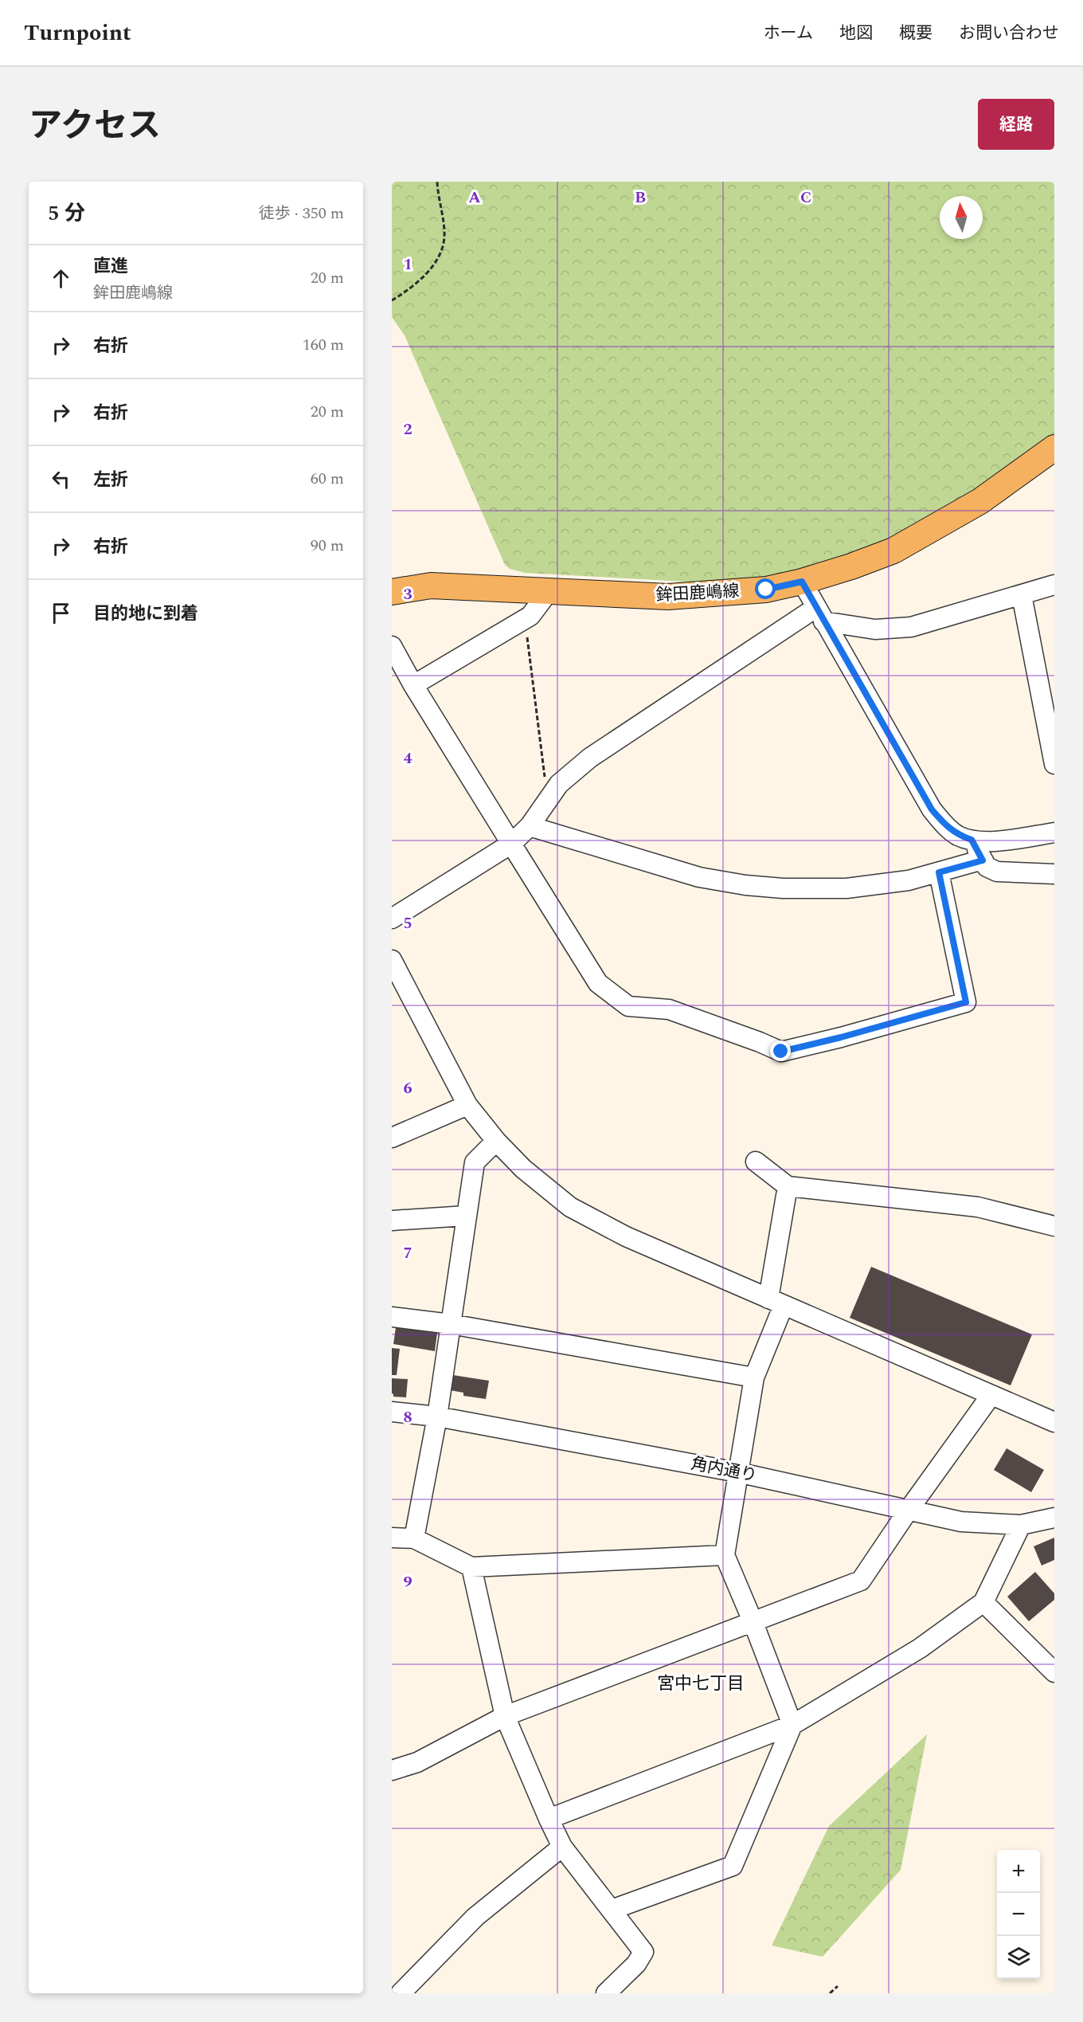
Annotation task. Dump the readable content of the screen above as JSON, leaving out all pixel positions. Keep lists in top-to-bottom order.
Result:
{
  "streets": {
    "main road": ["鉾田鹿嶋線"],
    "street": ["角内通り"]
  },
  "districts": ["宮中七丁目"],
  "north": "top",
  "page": {
    "header": "Turnpoint",
    "nav": [
      "ホーム",
      "地図",
      "概要",
      "お問い合わせ"
    ],
    "title": "アクセス",
    "buttons": "経路",
    "heading": ["5 分", "徒歩 · 350 m"],
    "list": [
      ["直進", "鉾田鹿嶋線", "20 m"],
      ["右折", "160 m"],
      ["右折", "20 m"],
      ["左折", "60 m"],
      ["右折", "90 m"],
      "目的地に到着"
    ],
    "map_buttons": ["+", "−"]
  },
  "grid": {
    "columns": ["A", "B", "C"],
    "rows": [
      "1",
      "2",
      "3",
      "4",
      "5",
      "6",
      "7",
      "8",
      "9"
    ]
  }
}
